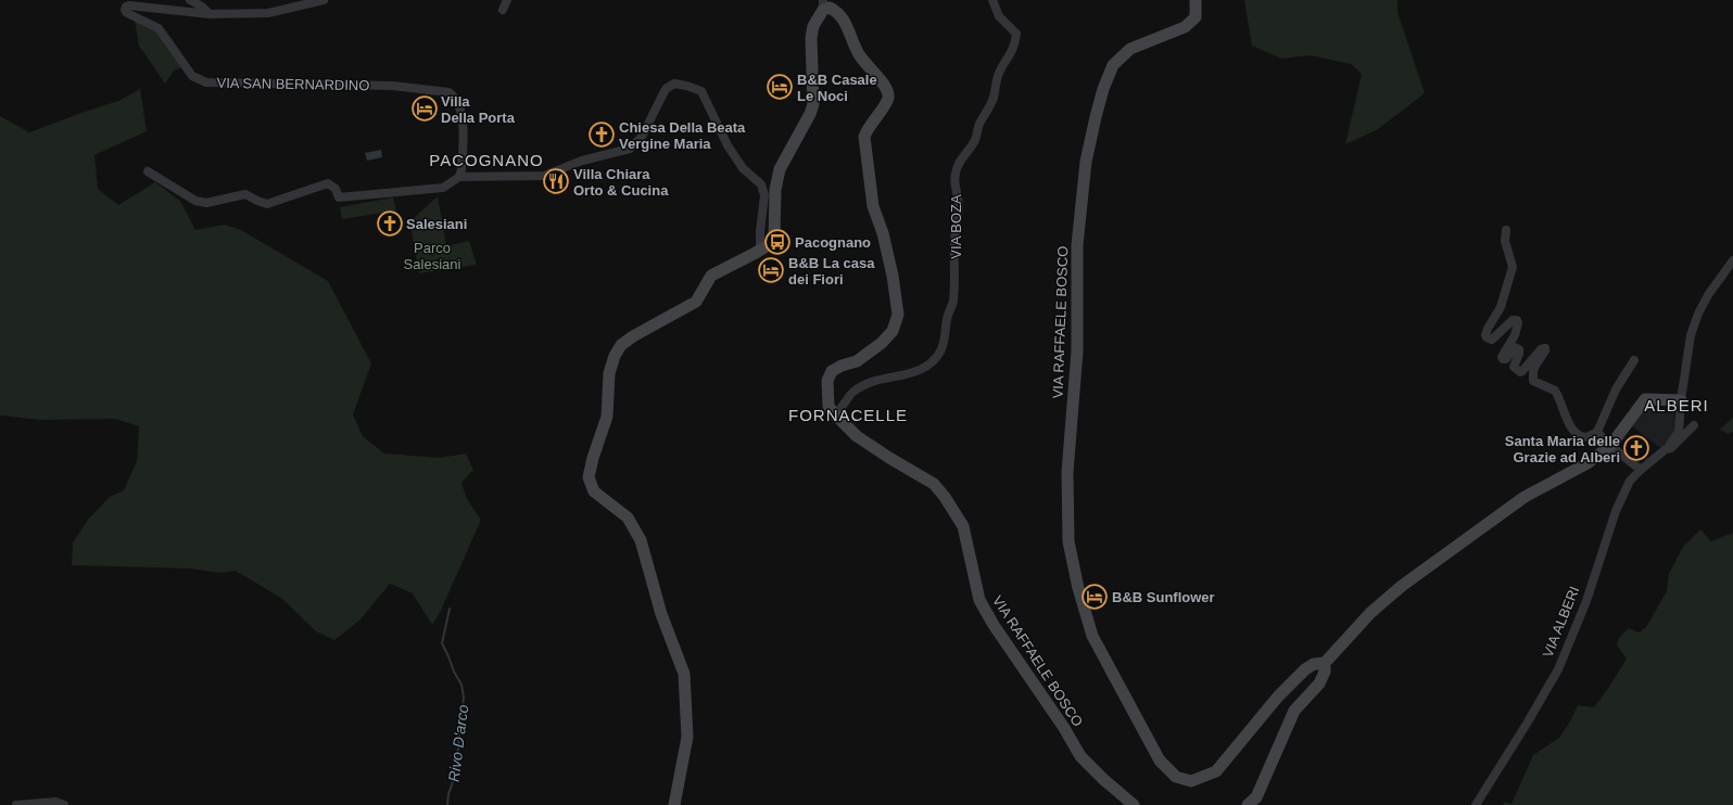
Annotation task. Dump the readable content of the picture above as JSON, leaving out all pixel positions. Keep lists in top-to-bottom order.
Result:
{
  "streets": {
    "street": [
      "VIA SAN BERNARDINO",
      "VIA BOZA",
      "VIA RAFFAELE BOSCO",
      "VIA ALBERI"
    ]
  },
  "crossings": [
    ["VIA BOZA", "VIA RAFFAELE BOSCO"]
  ],
  "districts": ["PACOGNANO", "ALBERI", "FORNACELLE"],
  "water": ["Rivo D'arco"],
  "parks": ["Parco Salesiani"],
  "places": {
    "hotel": [
      "B&B Casale Le Noci",
      "Villa Della Porta",
      "B&B La casa dei Fiori",
      "B&B Sunflower"
    ],
    "church": ["Chiesa Della Beata Vergine Maria", "Salesiani", "Santa Maria delle Grazie ad Alberi"],
    "restaurant": ["Villa Chiara Orto & Cucina"],
    "bus stop": ["Pacognano"]
  }
}
